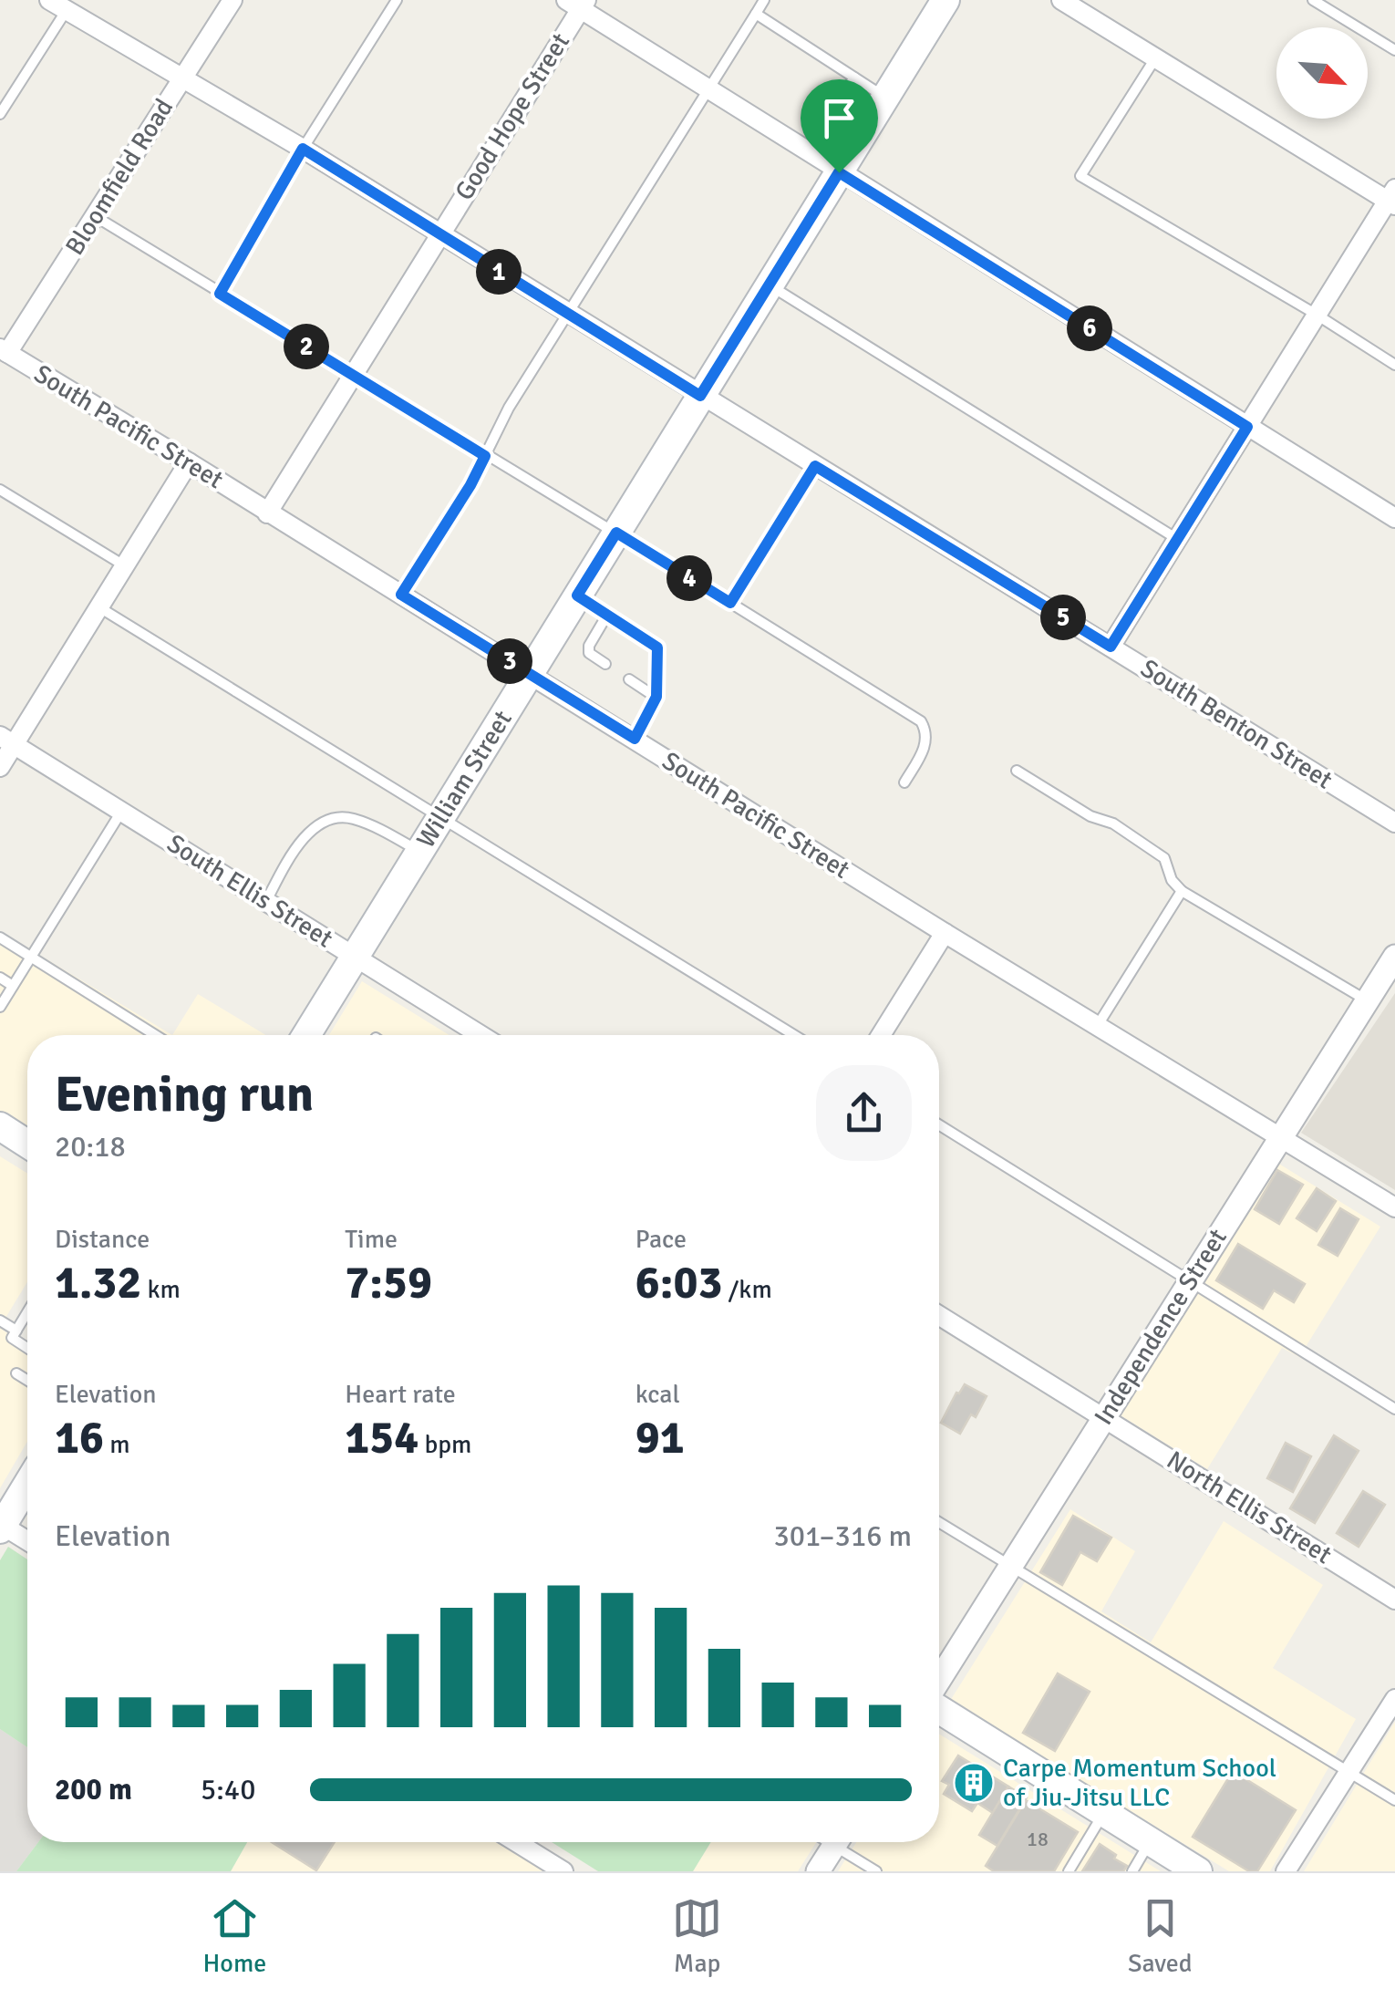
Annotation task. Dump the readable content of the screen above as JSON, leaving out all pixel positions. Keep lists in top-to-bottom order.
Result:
{
  "streets": {
    "main road": ["William Street"],
    "street": [
      "Good Hope Street",
      "Bloomfield Road",
      "South Pacific Street",
      "South Benton Street",
      "South Ellis Street",
      "Independence Street",
      "North Ellis Street"
    ]
  },
  "crossings": [
    ["Good Hope Street", "South Pacific Street"],
    ["Good Hope Street", "South Benton Street"],
    ["Bloomfield Road", "South Pacific Street"],
    ["Bloomfield Road", "South Benton Street"],
    ["South Pacific Street", "William Street"],
    ["South Pacific Street", "Independence Street"],
    ["South Benton Street", "William Street"],
    ["William Street", "South Ellis Street"],
    ["Independence Street", "North Ellis Street"]
  ],
  "places": {
    "building": ["Carpe Momentum School of Jiu-Jitsu LLC"]
  },
  "house_numbers": ["18"],
  "north": "bottom right",
  "page": {
    "pins": [
      "1",
      "6",
      "2",
      "4",
      "5",
      "3"
    ],
    "heading": ["Evening run", "20:18"],
    "stats": [
      ["Distance", "1.32 km"],
      ["Time", "7:59"],
      ["Pace", "6:03 /km"],
      ["Elevation", "16 m"],
      ["Heart rate", "154 bpm"],
      ["kcal", "91"]
    ],
    "chart": ["Elevation", "301–316 m"],
    "list": [
      {
        "name": "200 m",
        "note": "5:40"
      }
    ],
    "tabs": ["Home", "Map", "Saved"]
  }
}
